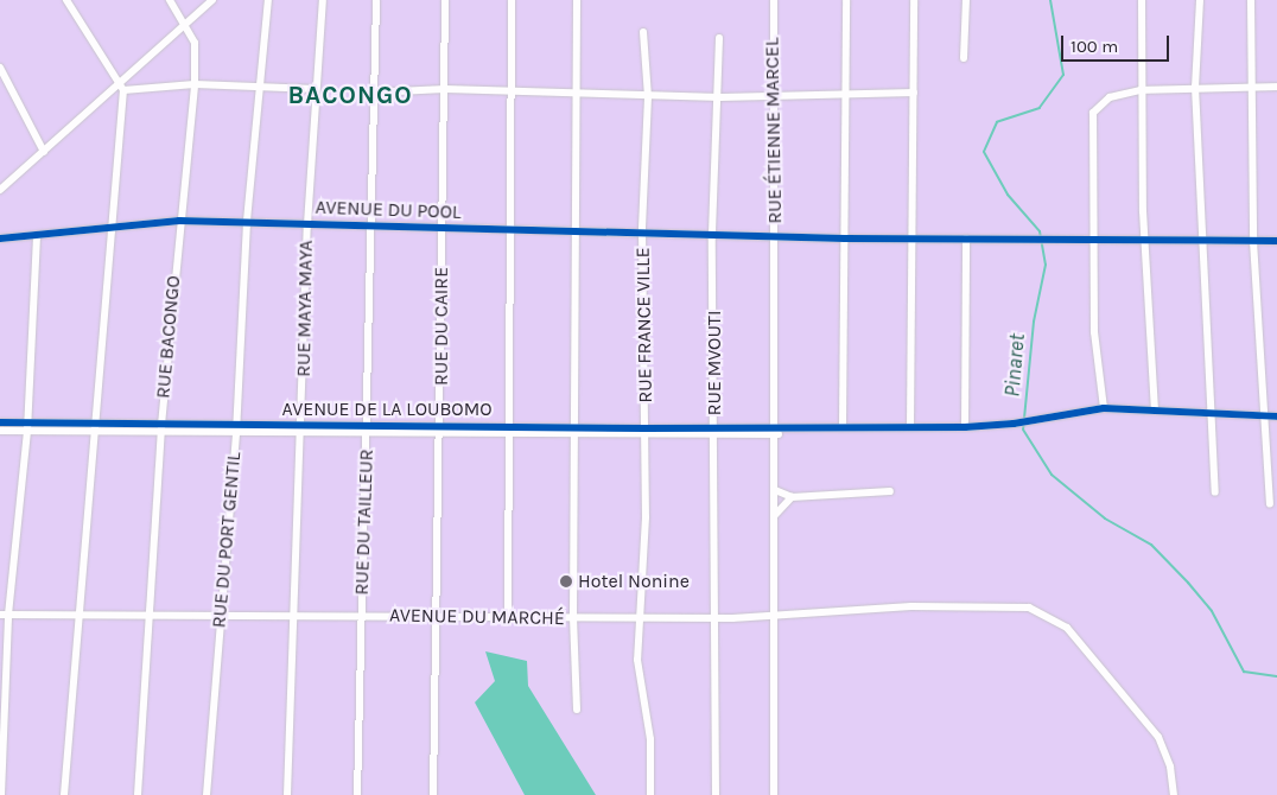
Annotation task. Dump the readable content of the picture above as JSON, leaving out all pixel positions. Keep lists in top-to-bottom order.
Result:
{
  "streets": {
    "street": [
      "RUE ÉTIENNE MARCEL",
      "AVENUE DU POOL",
      "RUE MAYA MAYA",
      "RUE FRANCE VILLE",
      "RUE DU CAIRE",
      "RUE BACONGO",
      "RUE MVOUTI",
      "AVENUE DE LA LOUBOMO",
      "RUE DU TAILLEUR",
      "RUE DU PORT GENTIL",
      "AVENUE DU MARCHÉ"
    ]
  },
  "crossings": [
    ["RUE ÉTIENNE MARCEL", "AVENUE DU POOL"],
    ["RUE ÉTIENNE MARCEL", "AVENUE DE LA LOUBOMO"],
    ["RUE ÉTIENNE MARCEL", "AVENUE DU MARCHÉ"],
    ["AVENUE DU POOL", "RUE MAYA MAYA"],
    ["AVENUE DU POOL", "RUE FRANCE VILLE"],
    ["AVENUE DU POOL", "RUE DU CAIRE"],
    ["AVENUE DU POOL", "RUE BACONGO"],
    ["AVENUE DU POOL", "RUE MVOUTI"],
    ["AVENUE DU POOL", "RUE DU TAILLEUR"],
    ["AVENUE DU POOL", "RUE DU PORT GENTIL"],
    ["RUE MAYA MAYA", "AVENUE DE LA LOUBOMO"],
    ["RUE MAYA MAYA", "AVENUE DU MARCHÉ"],
    ["RUE FRANCE VILLE", "AVENUE DE LA LOUBOMO"],
    ["RUE FRANCE VILLE", "AVENUE DU MARCHÉ"],
    ["RUE DU CAIRE", "AVENUE DE LA LOUBOMO"],
    ["RUE DU CAIRE", "AVENUE DU MARCHÉ"],
    ["RUE BACONGO", "AVENUE DE LA LOUBOMO"],
    ["RUE BACONGO", "AVENUE DU MARCHÉ"],
    ["RUE MVOUTI", "AVENUE DE LA LOUBOMO"],
    ["RUE MVOUTI", "AVENUE DU MARCHÉ"],
    ["AVENUE DE LA LOUBOMO", "RUE DU TAILLEUR"],
    ["AVENUE DE LA LOUBOMO", "RUE DU PORT GENTIL"],
    ["RUE DU TAILLEUR", "AVENUE DU MARCHÉ"],
    ["RUE DU PORT GENTIL", "AVENUE DU MARCHÉ"]
  ],
  "districts": ["BACONGO"],
  "water": ["Pinaret"],
  "places": ["Hotel Nonine"],
  "scale_bar": "100 m"
}
